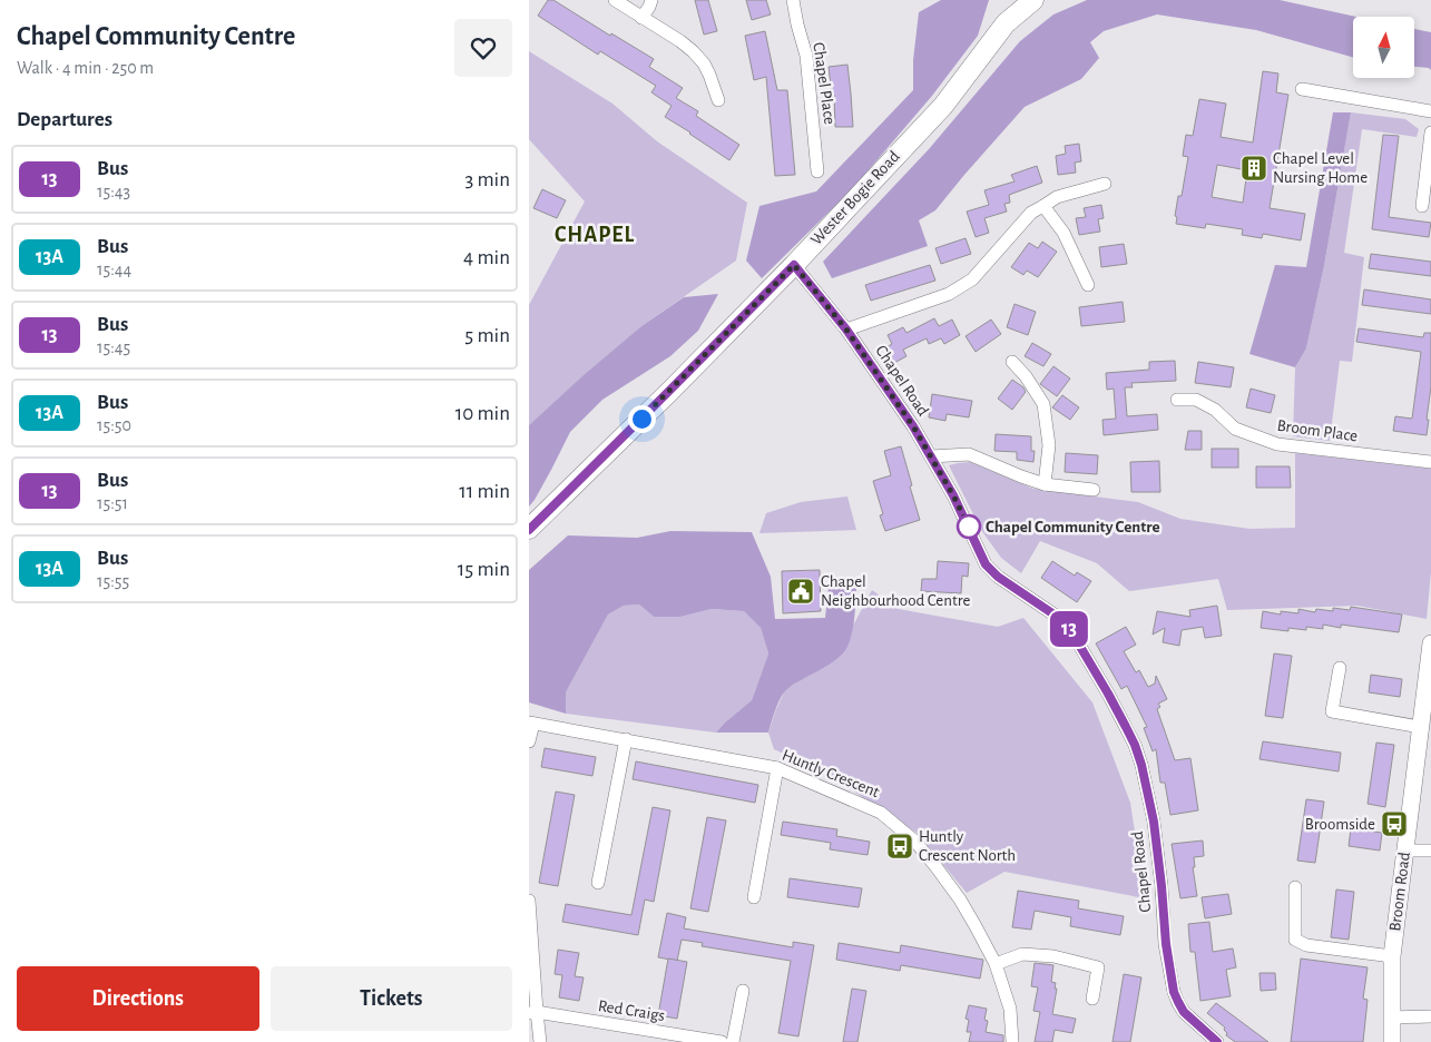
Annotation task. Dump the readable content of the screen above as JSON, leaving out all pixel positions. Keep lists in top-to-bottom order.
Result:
{
  "streets": {
    "main road": ["Wester Bogie Road"],
    "street": [
      "Chapel Place",
      "Chapel Road",
      "Broom Place",
      "Huntly Crescent",
      "Broom Road",
      "Red Craigs"
    ]
  },
  "crossings": [
    ["Wester Bogie Road", "Chapel Road"]
  ],
  "districts": ["CHAPEL"],
  "places": {
    "building": ["Chapel Level Nursing Home"],
    "other": ["Chapel Community Centre"],
    "public building": ["Chapel Neighbourhood Centre"],
    "bus stop": ["Broomside", "Huntly Crescent North"]
  },
  "lines": ["bus line 13"],
  "north": "top",
  "page": {
    "heading": [
      ["Chapel Community Centre", "Walk · 4 min · 250 m"],
      "Departures"
    ],
    "on_map": "13",
    "list": [
      {
        "mark": "13",
        "name": "Bus",
        "note": "15:43",
        "value": "3 min"
      },
      {
        "mark": "13A",
        "name": "Bus",
        "note": "15:44",
        "value": "4 min"
      },
      {
        "mark": "13",
        "name": "Bus",
        "note": "15:45",
        "value": "5 min"
      },
      {
        "mark": "13A",
        "name": "Bus",
        "note": "15:50",
        "value": "10 min"
      },
      {
        "mark": "13",
        "name": "Bus",
        "note": "15:51",
        "value": "11 min"
      },
      {
        "mark": "13A",
        "name": "Bus",
        "note": "15:55",
        "value": "15 min"
      }
    ],
    "buttons": ["Directions", "Tickets"]
  }
}
